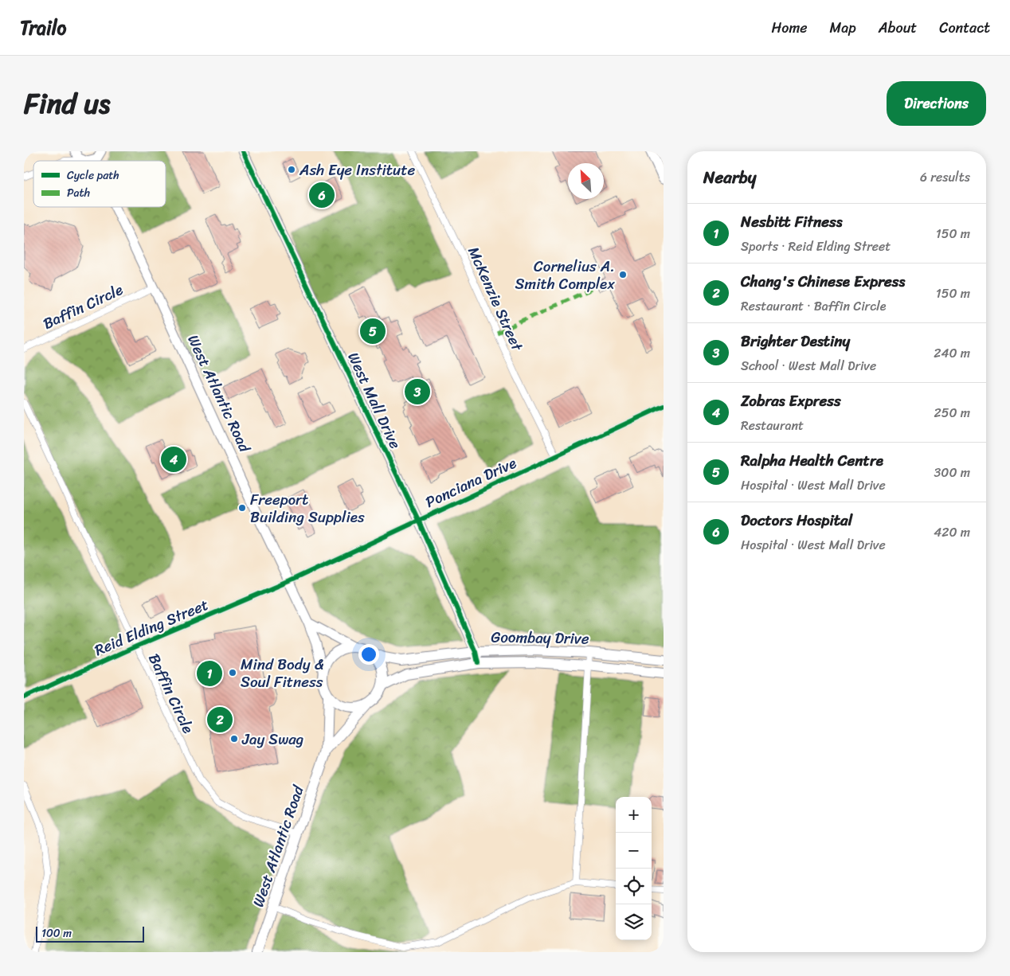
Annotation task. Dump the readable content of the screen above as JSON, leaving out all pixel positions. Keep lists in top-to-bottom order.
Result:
{
  "streets": {
    "main road": ["West Atlantic Road", "West Mall Drive", "Goombay Drive"],
    "street": [
      "McKenzie Street",
      "Baffin Circle",
      "Ponciana Drive",
      "Reid Elding Street"
    ]
  },
  "crossings": [
    ["McKenzie Street", "Ponciana Drive"],
    ["Baffin Circle", "West Atlantic Road"],
    ["Baffin Circle", "Reid Elding Street"],
    ["West Atlantic Road", "Ponciana Drive"],
    ["West Atlantic Road", "Reid Elding Street"],
    ["West Atlantic Road", "Goombay Drive"],
    ["West Mall Drive", "Ponciana Drive"],
    ["West Mall Drive", "Goombay Drive"],
    ["Ponciana Drive", "Reid Elding Street"]
  ],
  "places": [
    "Ash Eye Institute",
    "Cornelius A. Smith Complex",
    "Freeport Building Supplies",
    "Mind Body & Soul Fitness",
    "Jay Swag"
  ],
  "legend": ["Cycle path", "Path"],
  "scale_bar": "100 m",
  "north": "top left",
  "page": {
    "header": "Trailo",
    "nav": [
      "Home",
      "Map",
      "About",
      "Contact"
    ],
    "title": "Find us",
    "buttons": "Directions",
    "heading": ["Nearby", "6 results"],
    "pins": [
      "6",
      "5",
      "3",
      "4",
      "1",
      "2"
    ],
    "list": [
      {
        "mark": "1",
        "name": "Nesbitt Fitness",
        "note": "Sports · Reid Elding Street",
        "value": "150 m"
      },
      {
        "mark": "2",
        "name": "Chang's Chinese Express",
        "note": "Restaurant · Baffin Circle",
        "value": "150 m"
      },
      {
        "mark": "3",
        "name": "Brighter Destiny",
        "note": "School · West Mall Drive",
        "value": "240 m"
      },
      {
        "mark": "4",
        "name": "Zobras Express",
        "note": "Restaurant",
        "value": "250 m"
      },
      {
        "mark": "5",
        "name": "Ralpha Health Centre",
        "note": "Hospital · West Mall Drive",
        "value": "300 m"
      },
      {
        "mark": "6",
        "name": "Doctors Hospital",
        "note": "Hospital · West Mall Drive",
        "value": "420 m"
      }
    ],
    "map_buttons": ["+", "−"],
    "scale": "100 m"
  }
}
